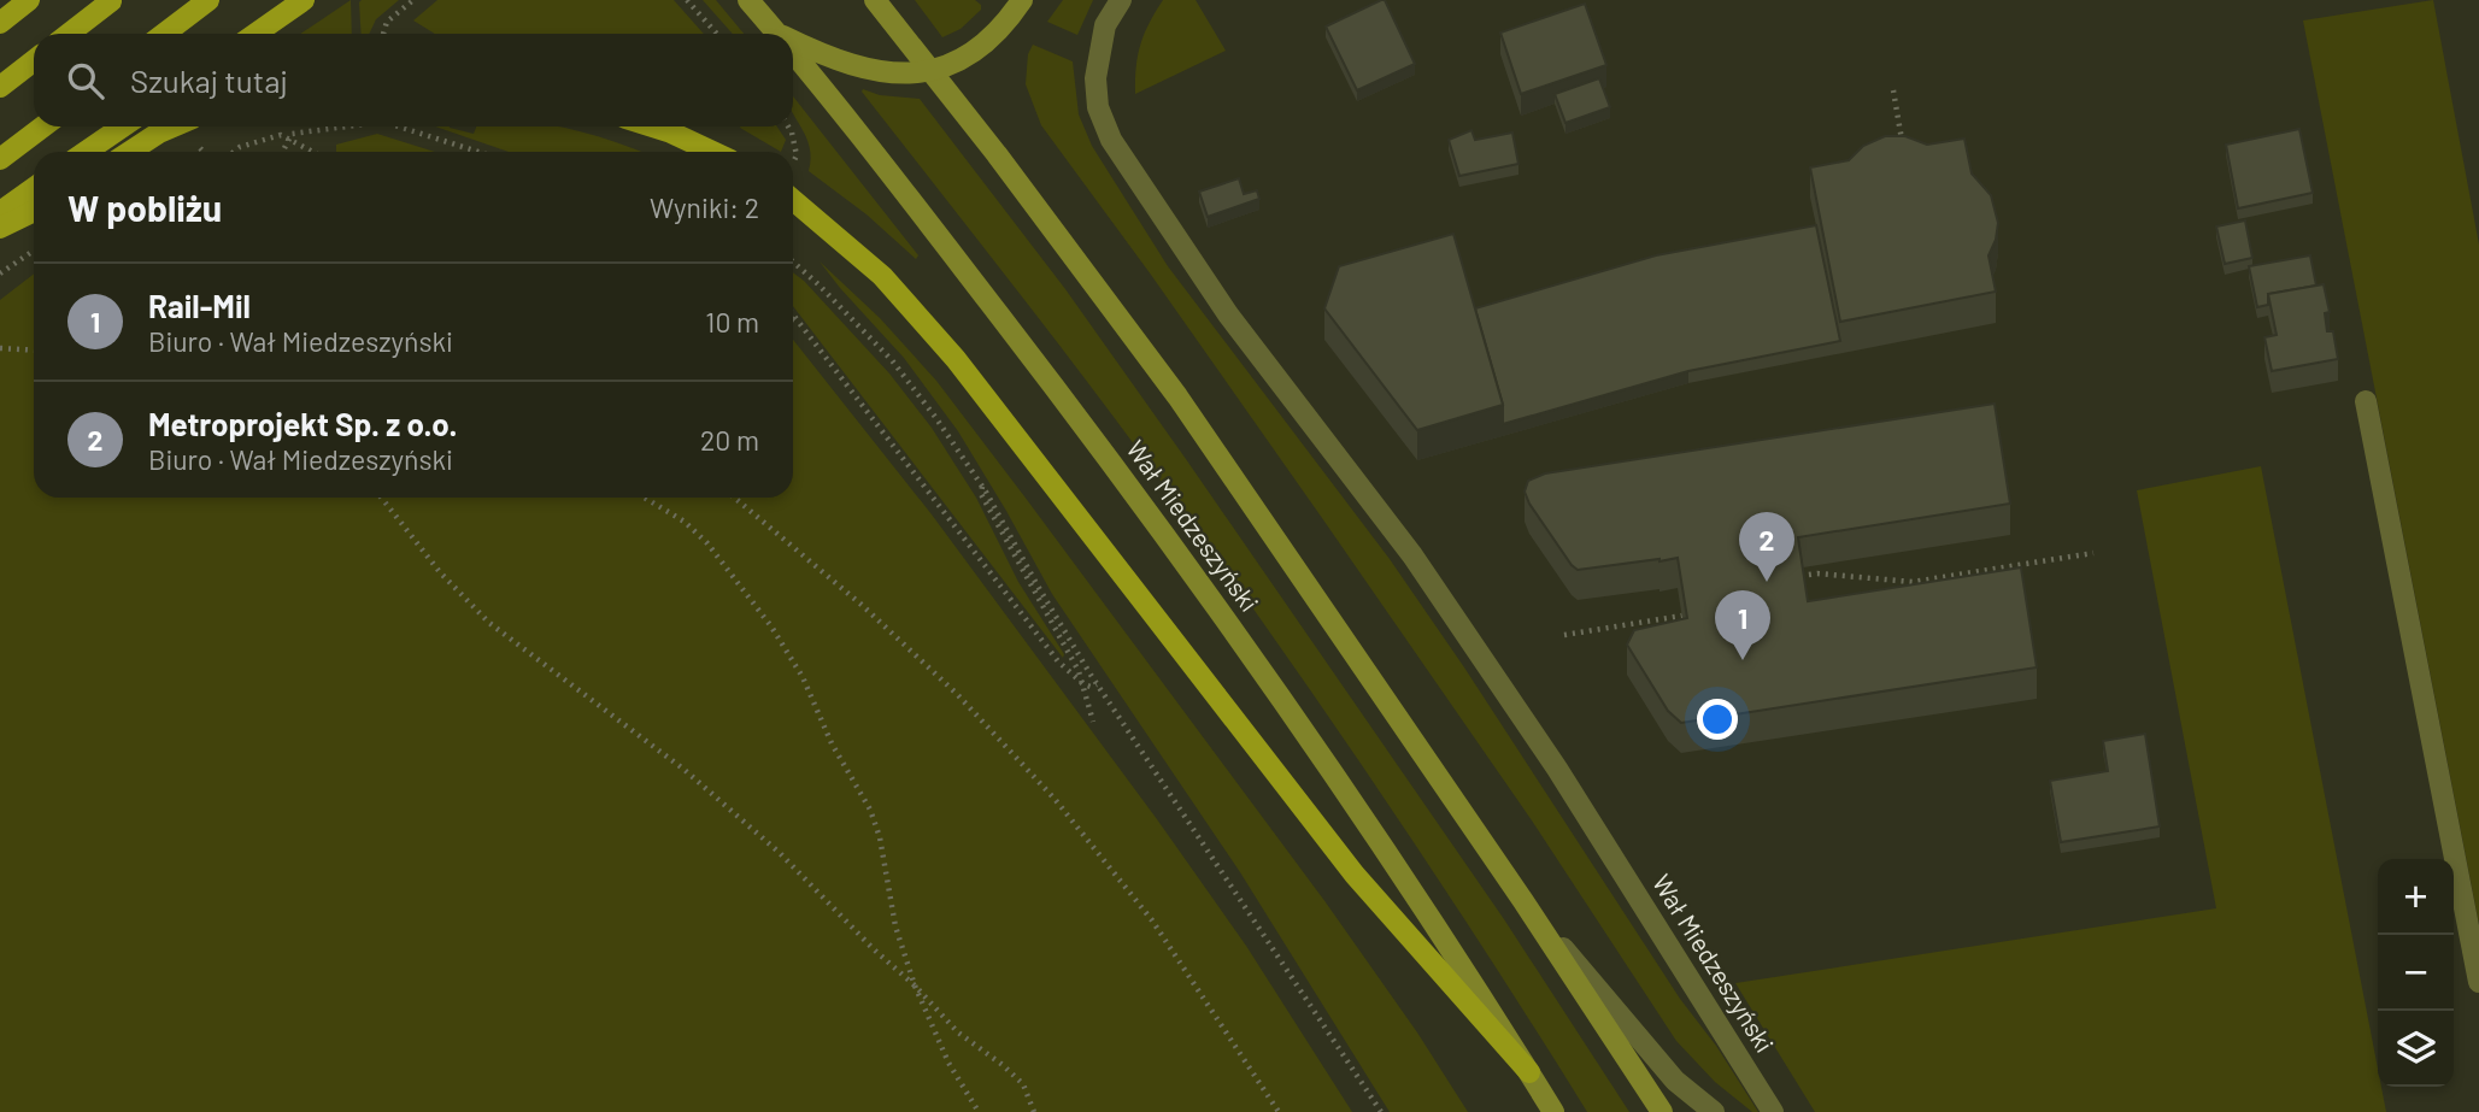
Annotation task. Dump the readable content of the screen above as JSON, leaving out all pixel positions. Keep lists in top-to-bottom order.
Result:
{
  "streets": {
    "main road": ["Wał Miedzeszyński"]
  },
  "page": {
    "search": "Szukaj tutaj",
    "heading": ["W pobliżu", "Wyniki: 2"],
    "list": [
      {
        "mark": "1",
        "name": "Rail-Mil",
        "note": "Biuro · Wał Miedzeszyński",
        "value": "10 m"
      },
      {
        "mark": "2",
        "name": "Metroprojekt Sp. z o.o.",
        "note": "Biuro · Wał Miedzeszyński",
        "value": "20 m"
      }
    ],
    "pins": ["2", "1"],
    "map_buttons": ["+", "−"]
  }
}
